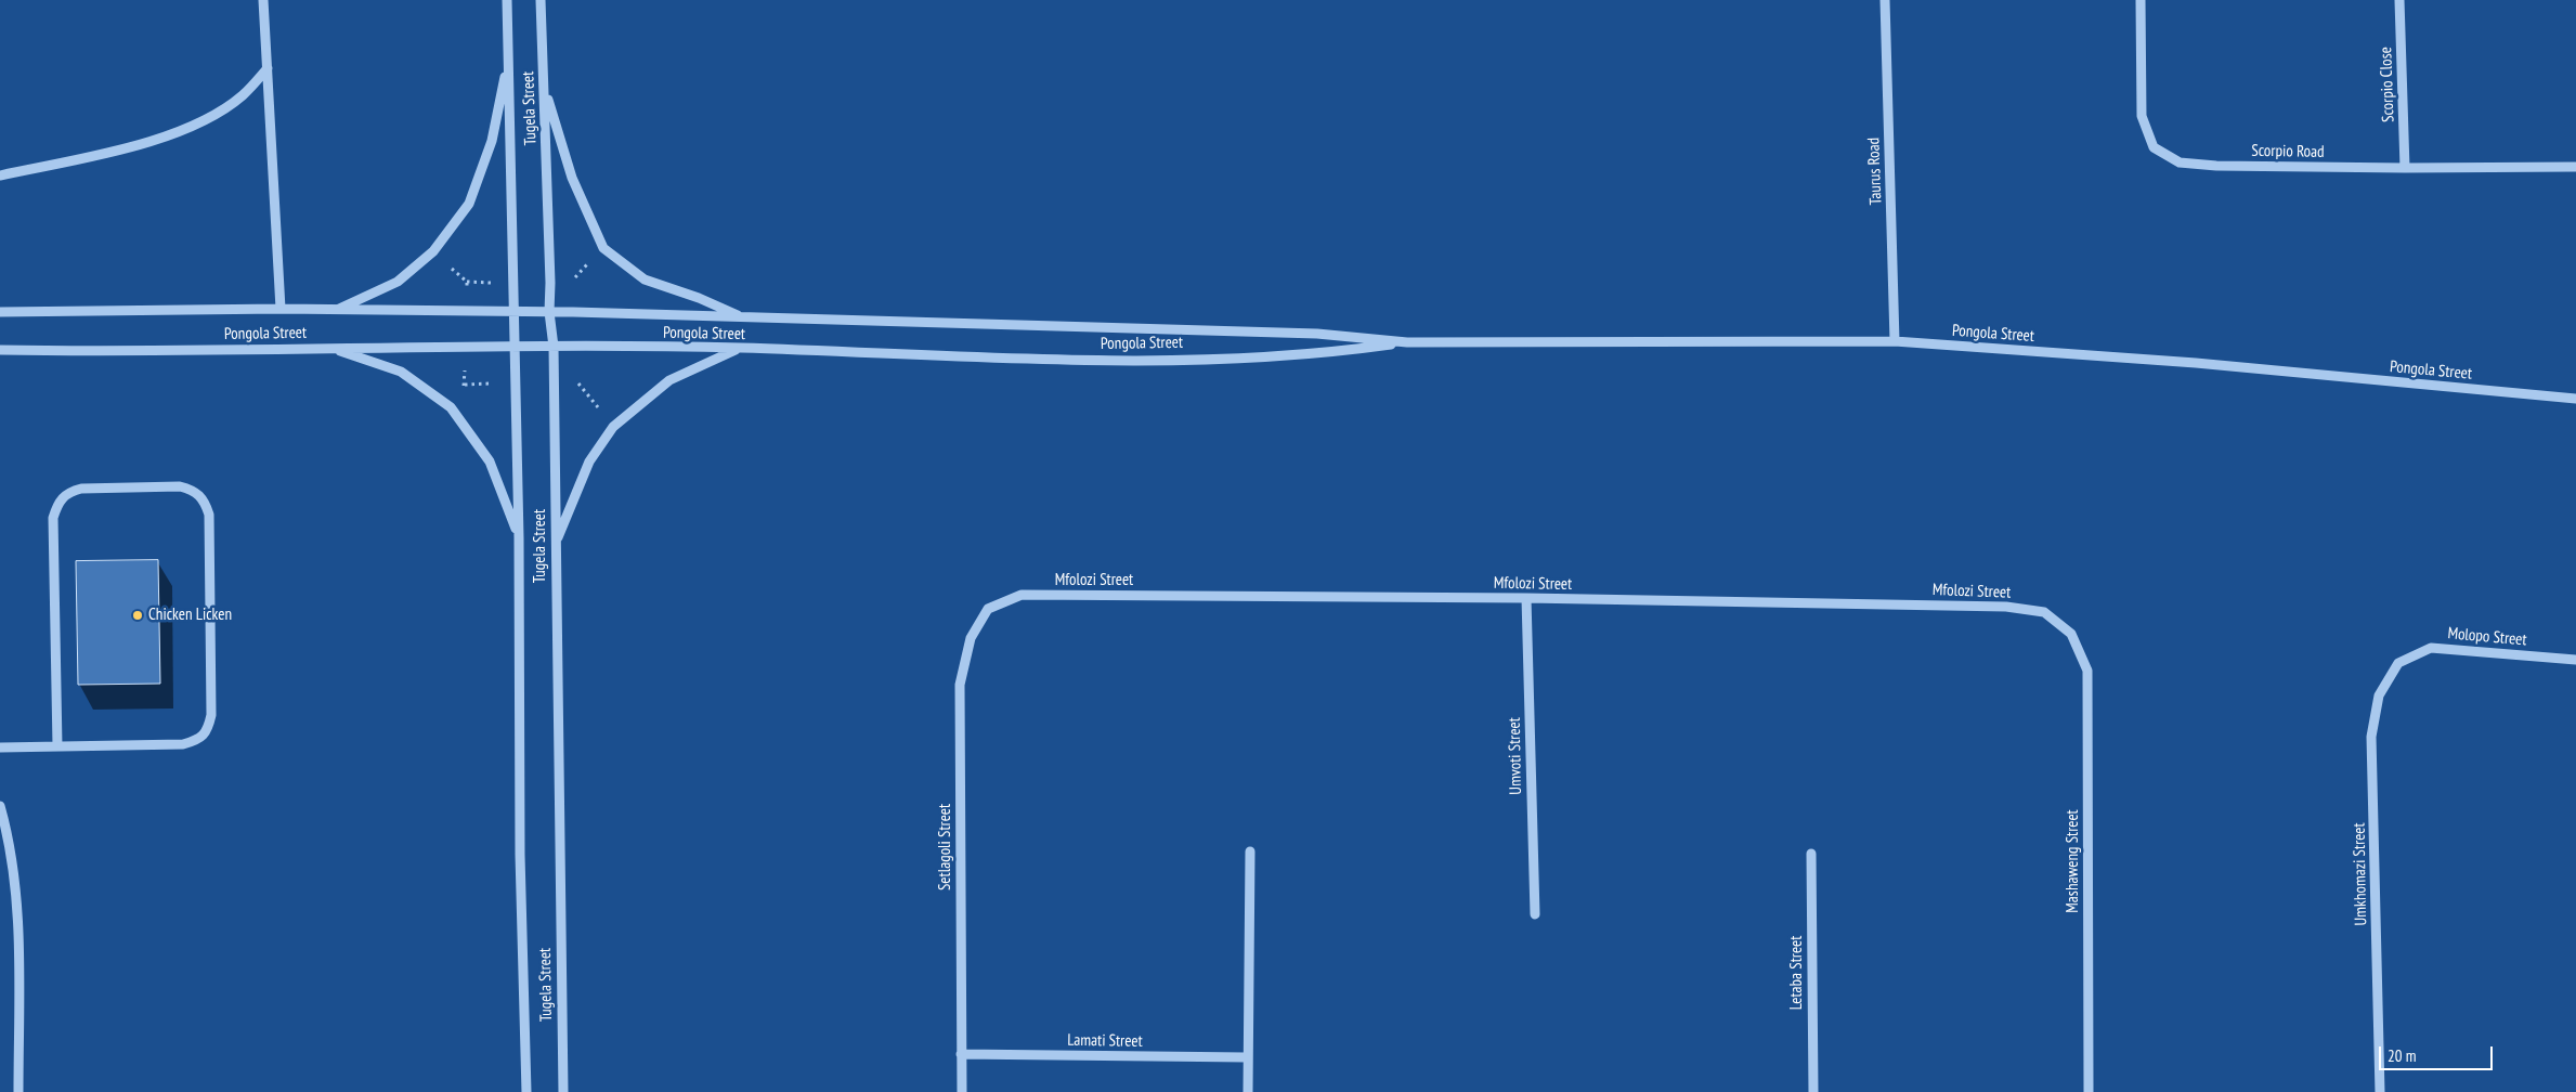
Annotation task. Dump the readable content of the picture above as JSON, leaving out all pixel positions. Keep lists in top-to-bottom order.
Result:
{
  "streets": {
    "street": [
      "Scorpio Close",
      "Tugela Street",
      "Scorpio Road",
      "Taurus Road",
      "Pongola Street",
      "Mfolozi Street",
      "Molopo Street",
      "Umvoti Street",
      "Setlagoli Street",
      "Mashaweng Street",
      "Umkhomazi Street",
      "Letaba Street",
      "Lamati Street"
    ]
  },
  "crossings": [
    ["Scorpio Close", "Scorpio Road"],
    ["Tugela Street", "Pongola Street"],
    ["Taurus Road", "Pongola Street"],
    ["Mfolozi Street", "Umvoti Street"],
    ["Mfolozi Street", "Setlagoli Street"],
    ["Mfolozi Street", "Mashaweng Street"],
    ["Molopo Street", "Umkhomazi Street"],
    ["Setlagoli Street", "Lamati Street"]
  ],
  "places": ["Chicken Licken"],
  "scale_bar": "20 m"
}
